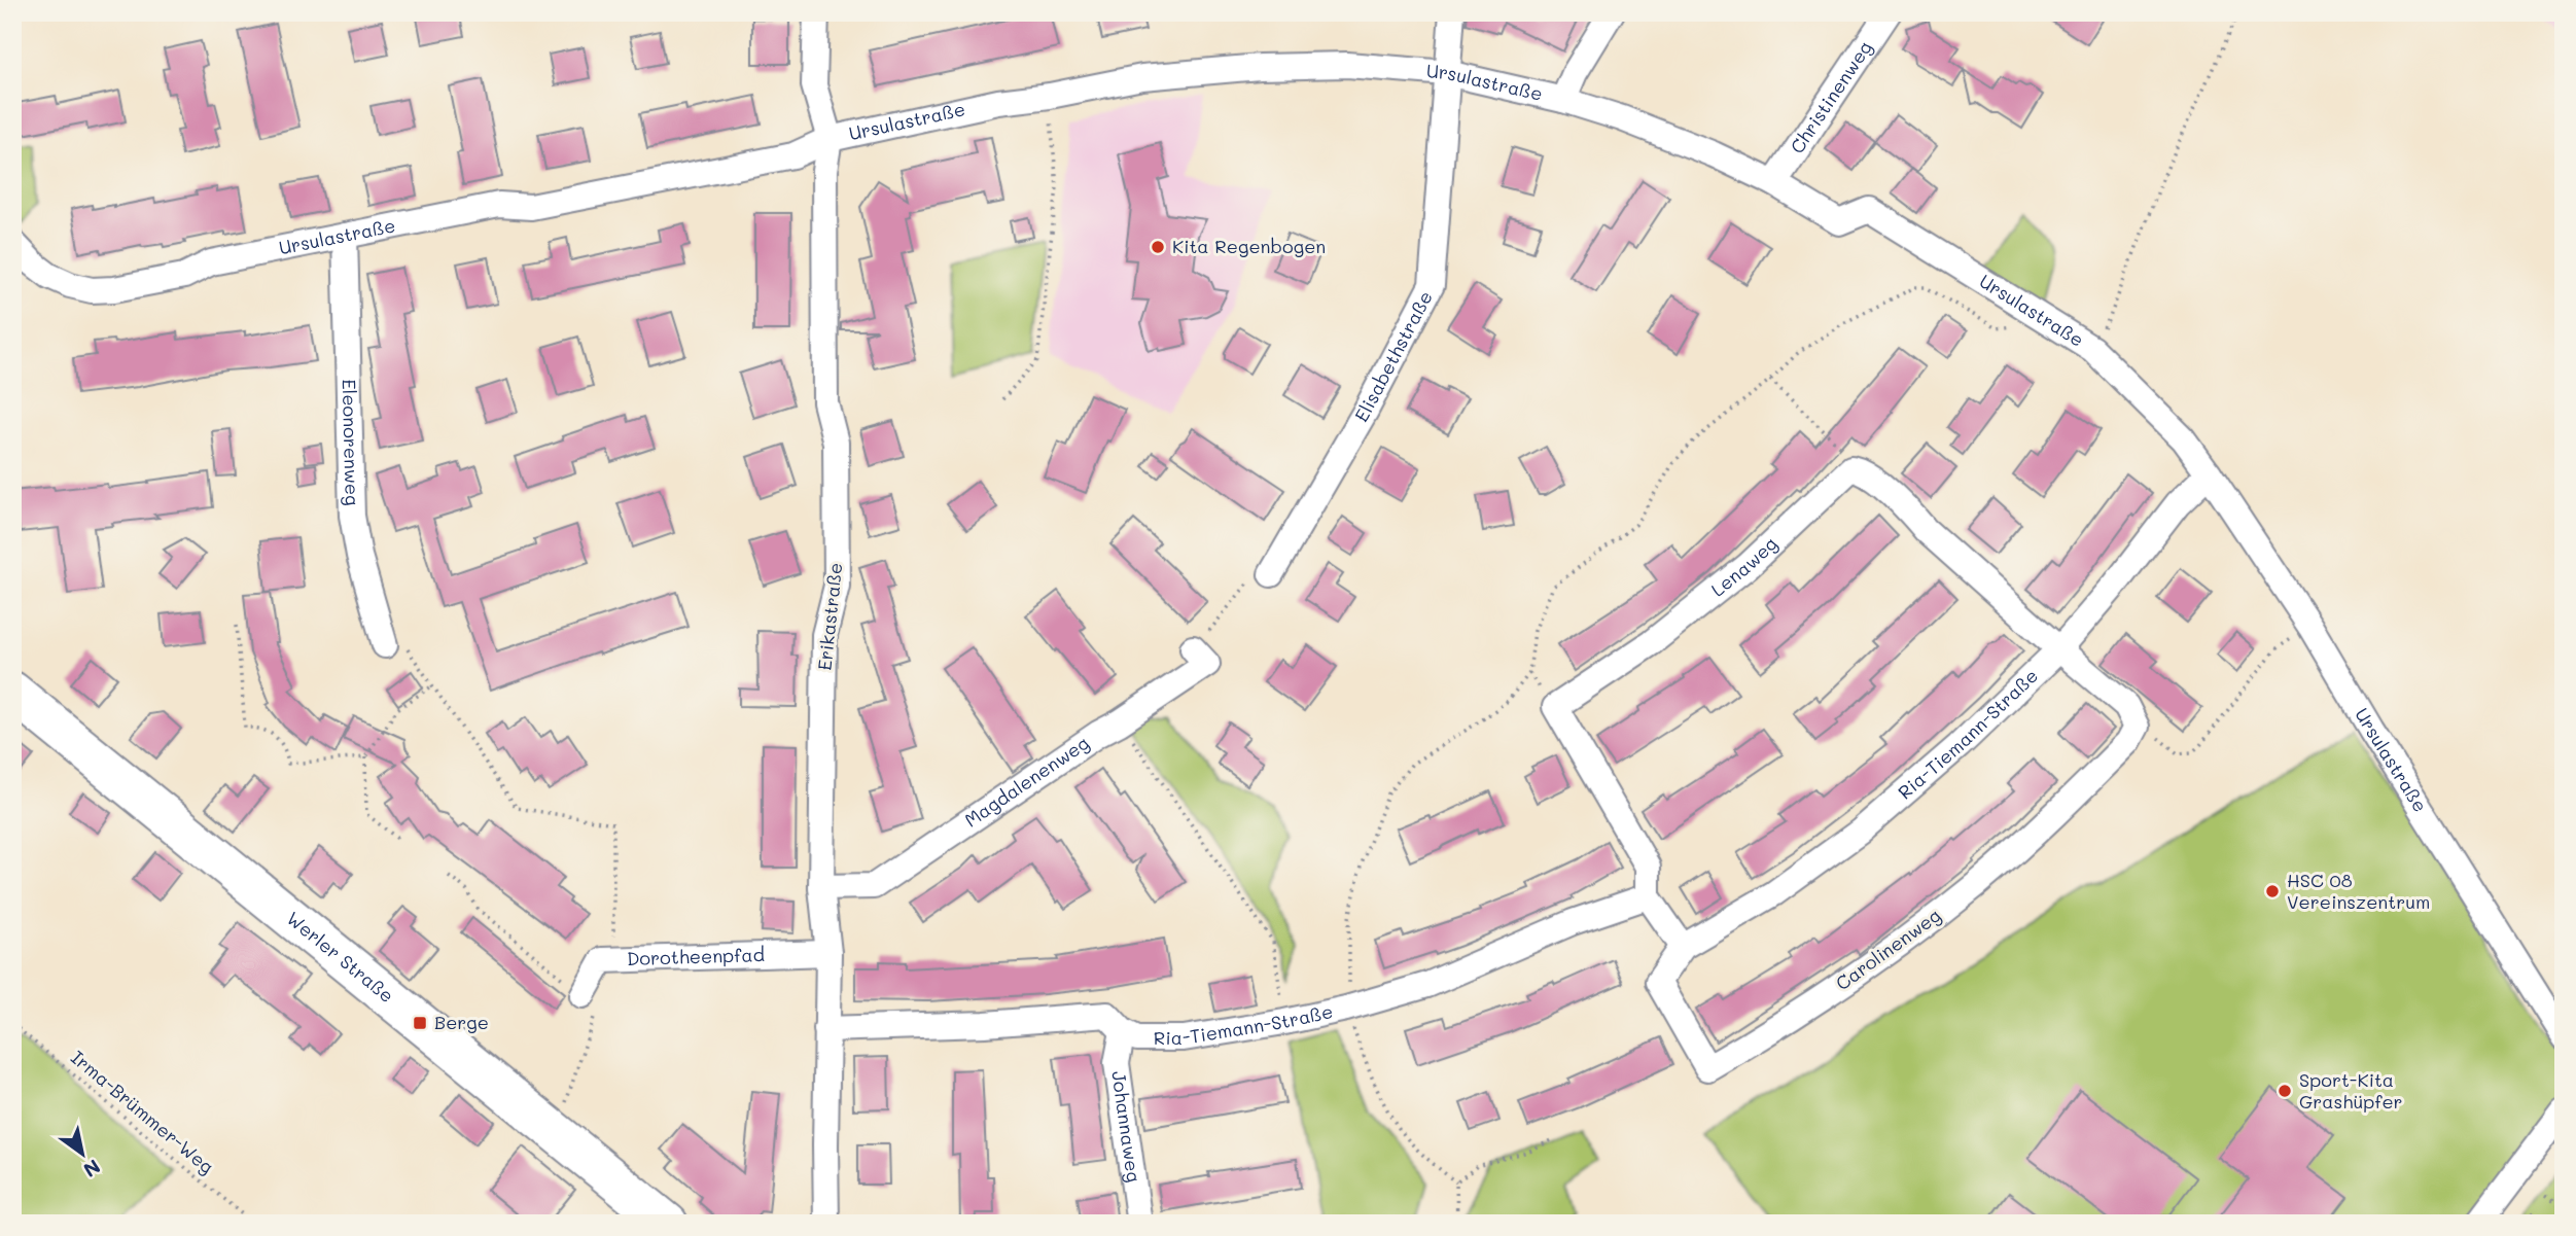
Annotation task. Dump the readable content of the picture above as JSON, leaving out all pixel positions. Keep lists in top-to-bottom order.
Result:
{
  "streets": {
    "main road": ["Werler Straße"],
    "street": [
      "Ursulastraße",
      "Christinenweg",
      "Elisabethstraße",
      "Eleonorenweg",
      "Lenaweg",
      "Erikastraße",
      "Ria-Tiemann-Straße",
      "Magdalenenweg",
      "Carolinenweg",
      "Dorotheenpfad",
      "Johannaweg"
    ],
    "path": ["Irma-Brümmer-Weg"]
  },
  "crossings": [
    ["Ursulastraße", "Christinenweg"],
    ["Ursulastraße", "Elisabethstraße"],
    ["Ursulastraße", "Eleonorenweg"],
    ["Ursulastraße", "Erikastraße"],
    ["Ursulastraße", "Ria-Tiemann-Straße"],
    ["Lenaweg", "Ria-Tiemann-Straße"],
    ["Lenaweg", "Carolinenweg"],
    ["Erikastraße", "Ria-Tiemann-Straße"],
    ["Erikastraße", "Magdalenenweg"],
    ["Erikastraße", "Dorotheenpfad"],
    ["Ria-Tiemann-Straße", "Carolinenweg"],
    ["Ria-Tiemann-Straße", "Johannaweg"]
  ],
  "places": {
    "other": ["Kita Regenbogen", "HSC 08 Vereinszentrum", "Sport-Kita Grashüpfer"],
    "transit": ["Berge"]
  },
  "north": "bottom right"
}
